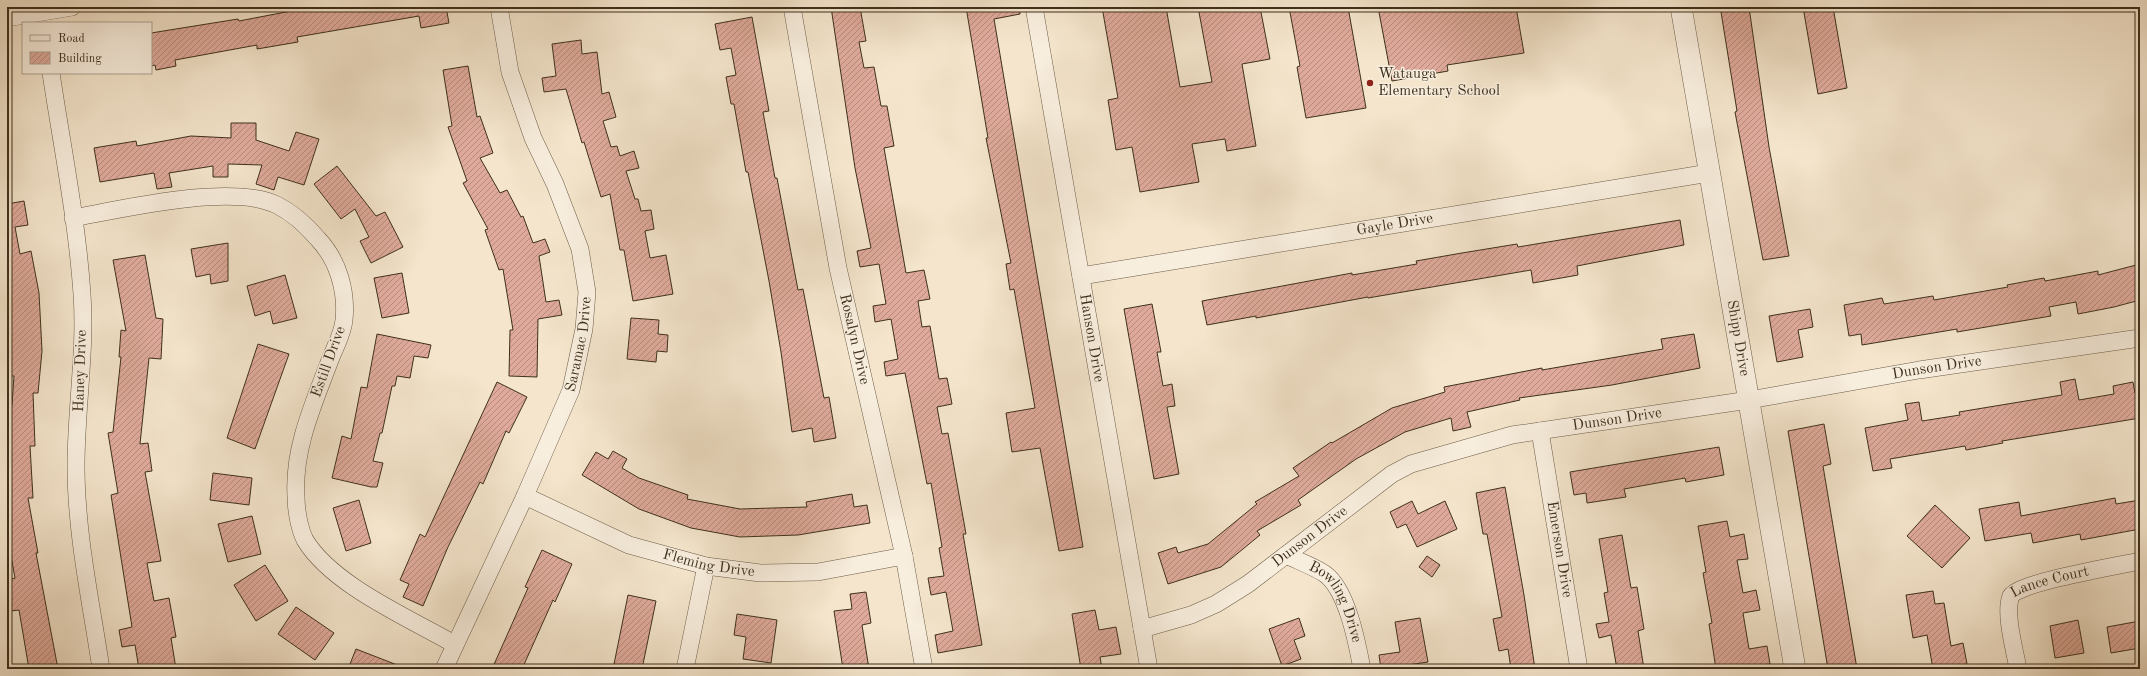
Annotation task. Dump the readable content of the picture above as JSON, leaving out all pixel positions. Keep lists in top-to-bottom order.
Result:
{
  "streets": {
    "street": [
      "Gayle Drive",
      "Hanson Drive",
      "Shipp Drive",
      "Rosalyn Drive",
      "Saramac Drive",
      "Estill Drive",
      "Dunson Drive",
      "Haney Drive",
      "Emerson Drive",
      "Fleming Drive",
      "Lance Court",
      "Bowling Drive"
    ]
  },
  "crossings": [
    ["Gayle Drive", "Hanson Drive"],
    ["Gayle Drive", "Shipp Drive"],
    ["Hanson Drive", "Dunson Drive"],
    ["Shipp Drive", "Dunson Drive"],
    ["Rosalyn Drive", "Fleming Drive"],
    ["Saramac Drive", "Estill Drive"],
    ["Saramac Drive", "Fleming Drive"],
    ["Estill Drive", "Haney Drive"],
    ["Dunson Drive", "Emerson Drive"],
    ["Dunson Drive", "Bowling Drive"]
  ],
  "places": ["Watauga Elementary School"],
  "legend": ["Road", "Building"]
}
